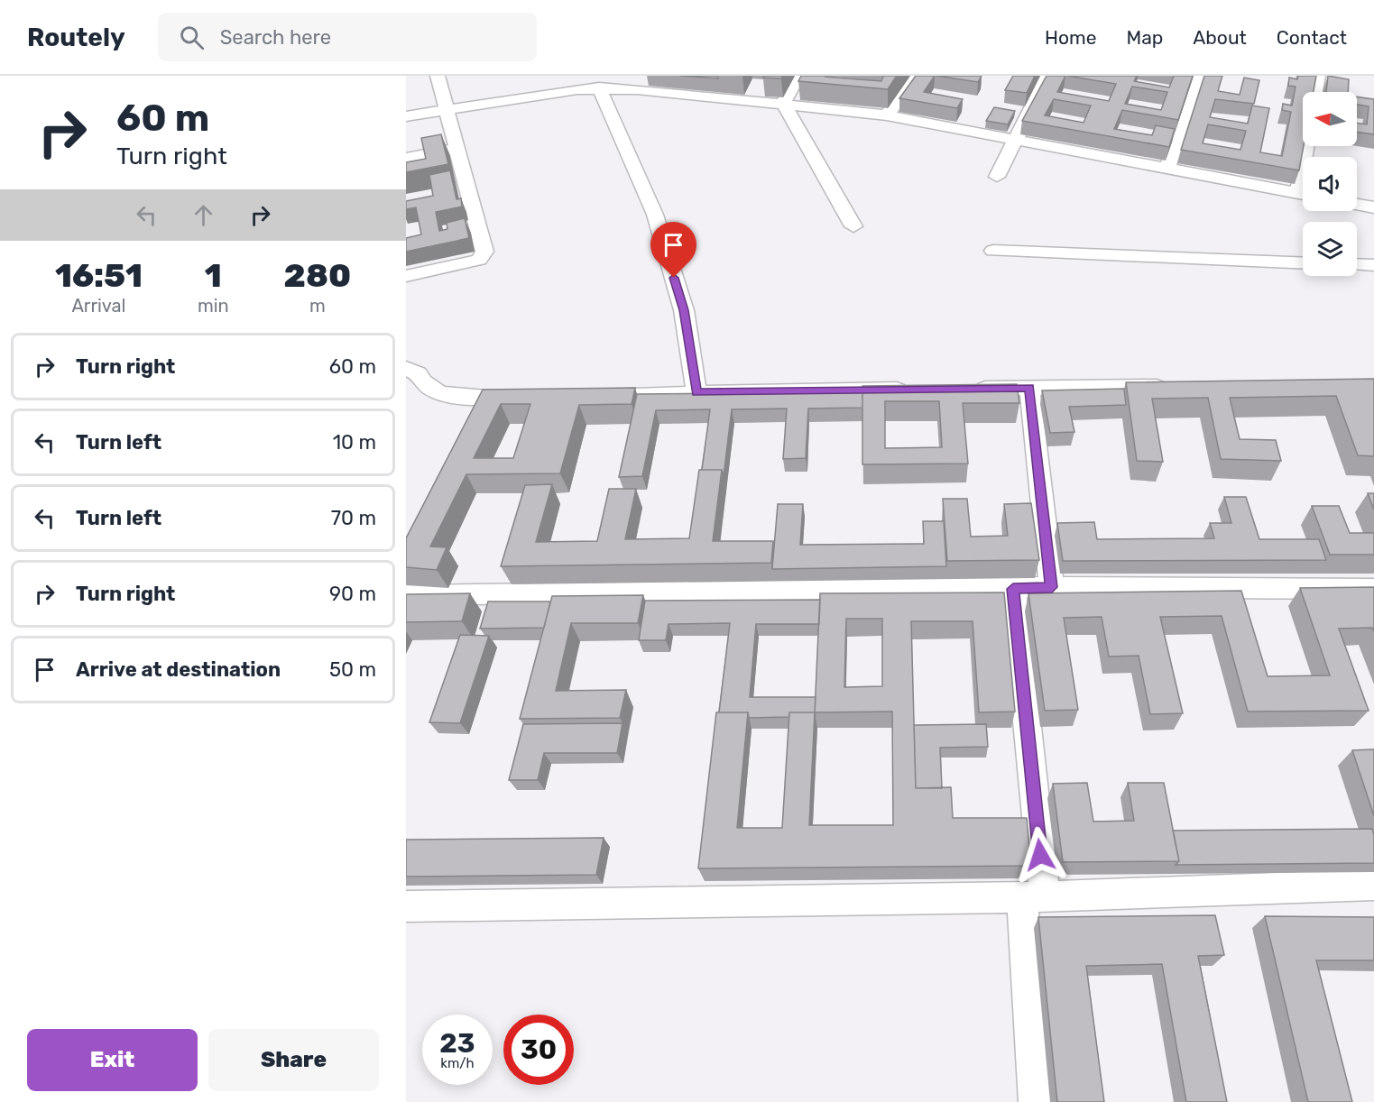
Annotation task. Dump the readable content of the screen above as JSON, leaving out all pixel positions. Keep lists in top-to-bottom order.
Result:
{
  "north": "left",
  "page": {
    "header": "Routely",
    "search": "Search here",
    "nav": [
      "Home",
      "Map",
      "About",
      "Contact"
    ],
    "turn": ["60 m", "Turn right"],
    "eta": [
      "16:51",
      "Arrival",
      "1",
      "min",
      "280",
      "m"
    ],
    "list": [
      {
        "name": "Turn right",
        "value": "60 m"
      },
      {
        "name": "Turn left",
        "value": "10 m"
      },
      {
        "name": "Turn left",
        "value": "70 m"
      },
      {
        "name": "Turn right",
        "value": "90 m"
      },
      {
        "name": "Arrive at destination",
        "value": "50 m"
      }
    ],
    "speed": "23 km/h",
    "limit": "30",
    "buttons": ["Exit", "Share"]
  }
}
